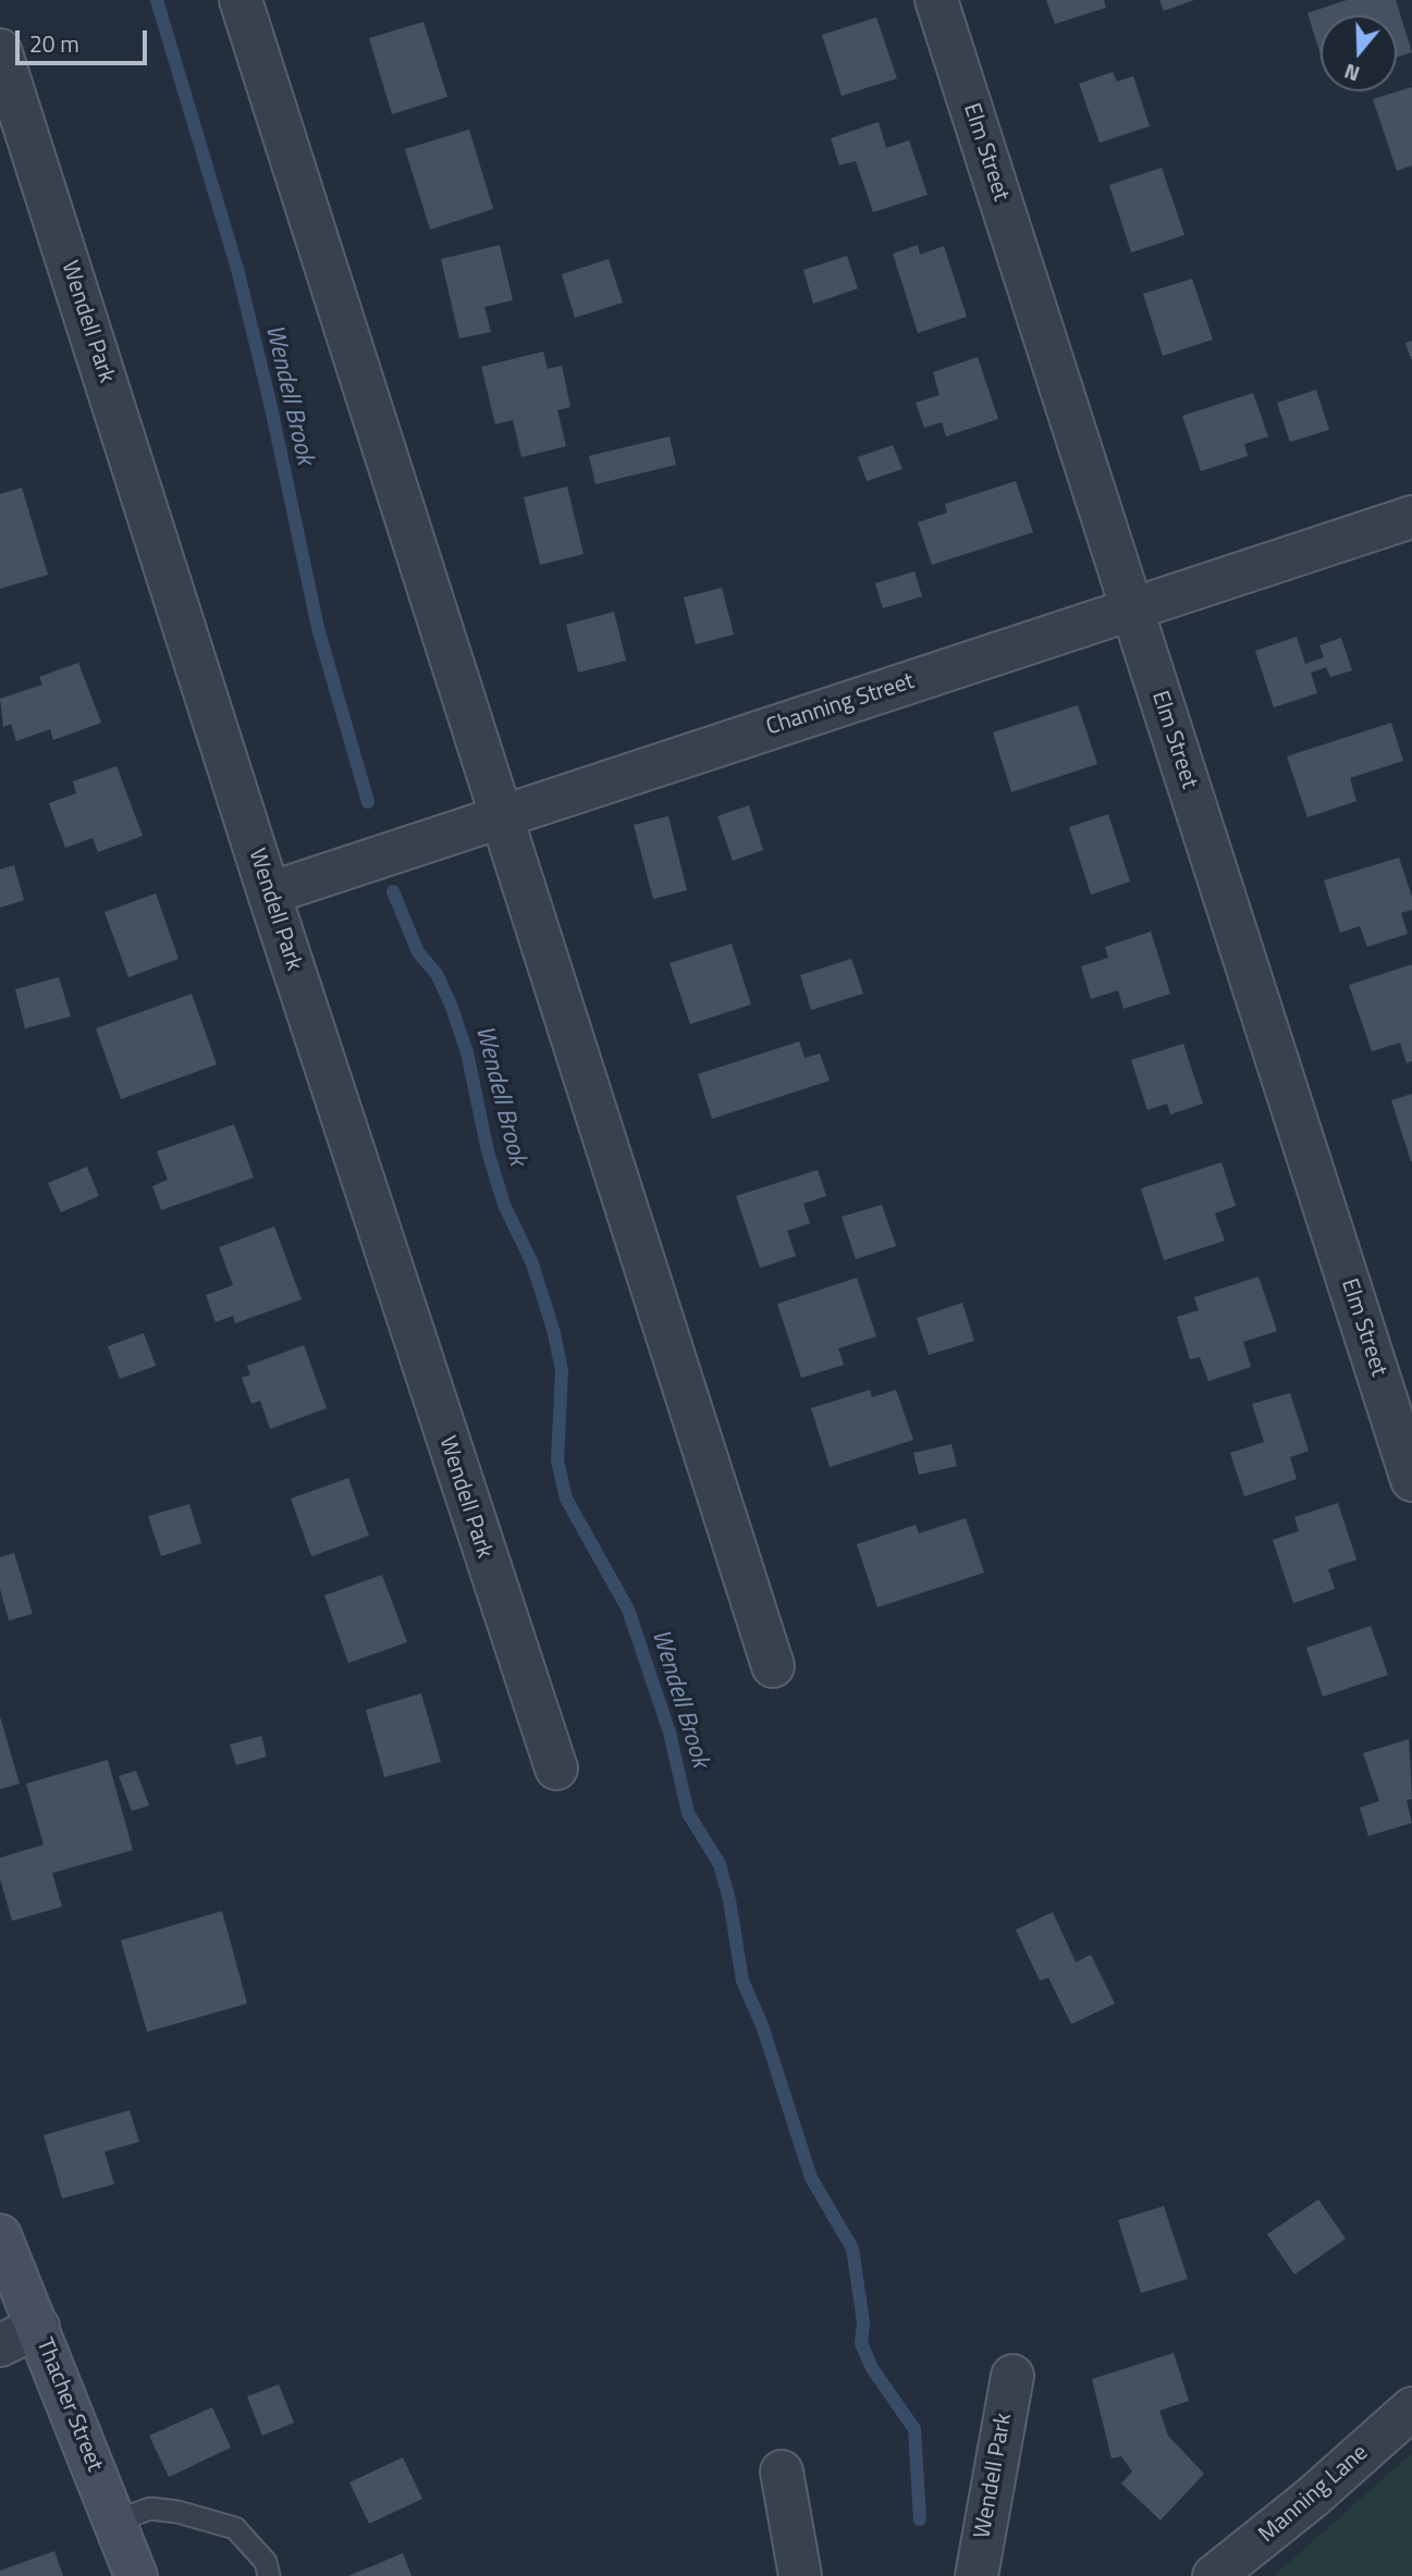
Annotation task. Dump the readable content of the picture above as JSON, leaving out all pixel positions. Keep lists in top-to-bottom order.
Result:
{
  "streets": {
    "street": [
      "Elm Street",
      "Wendell Park",
      "Channing Street",
      "Thacher Street",
      "Manning Lane"
    ]
  },
  "crossings": [
    ["Elm Street", "Channing Street"],
    ["Wendell Park", "Channing Street"]
  ],
  "water": ["Wendell Brook"],
  "scale_bar": "20 m",
  "north": "bottom"
}
